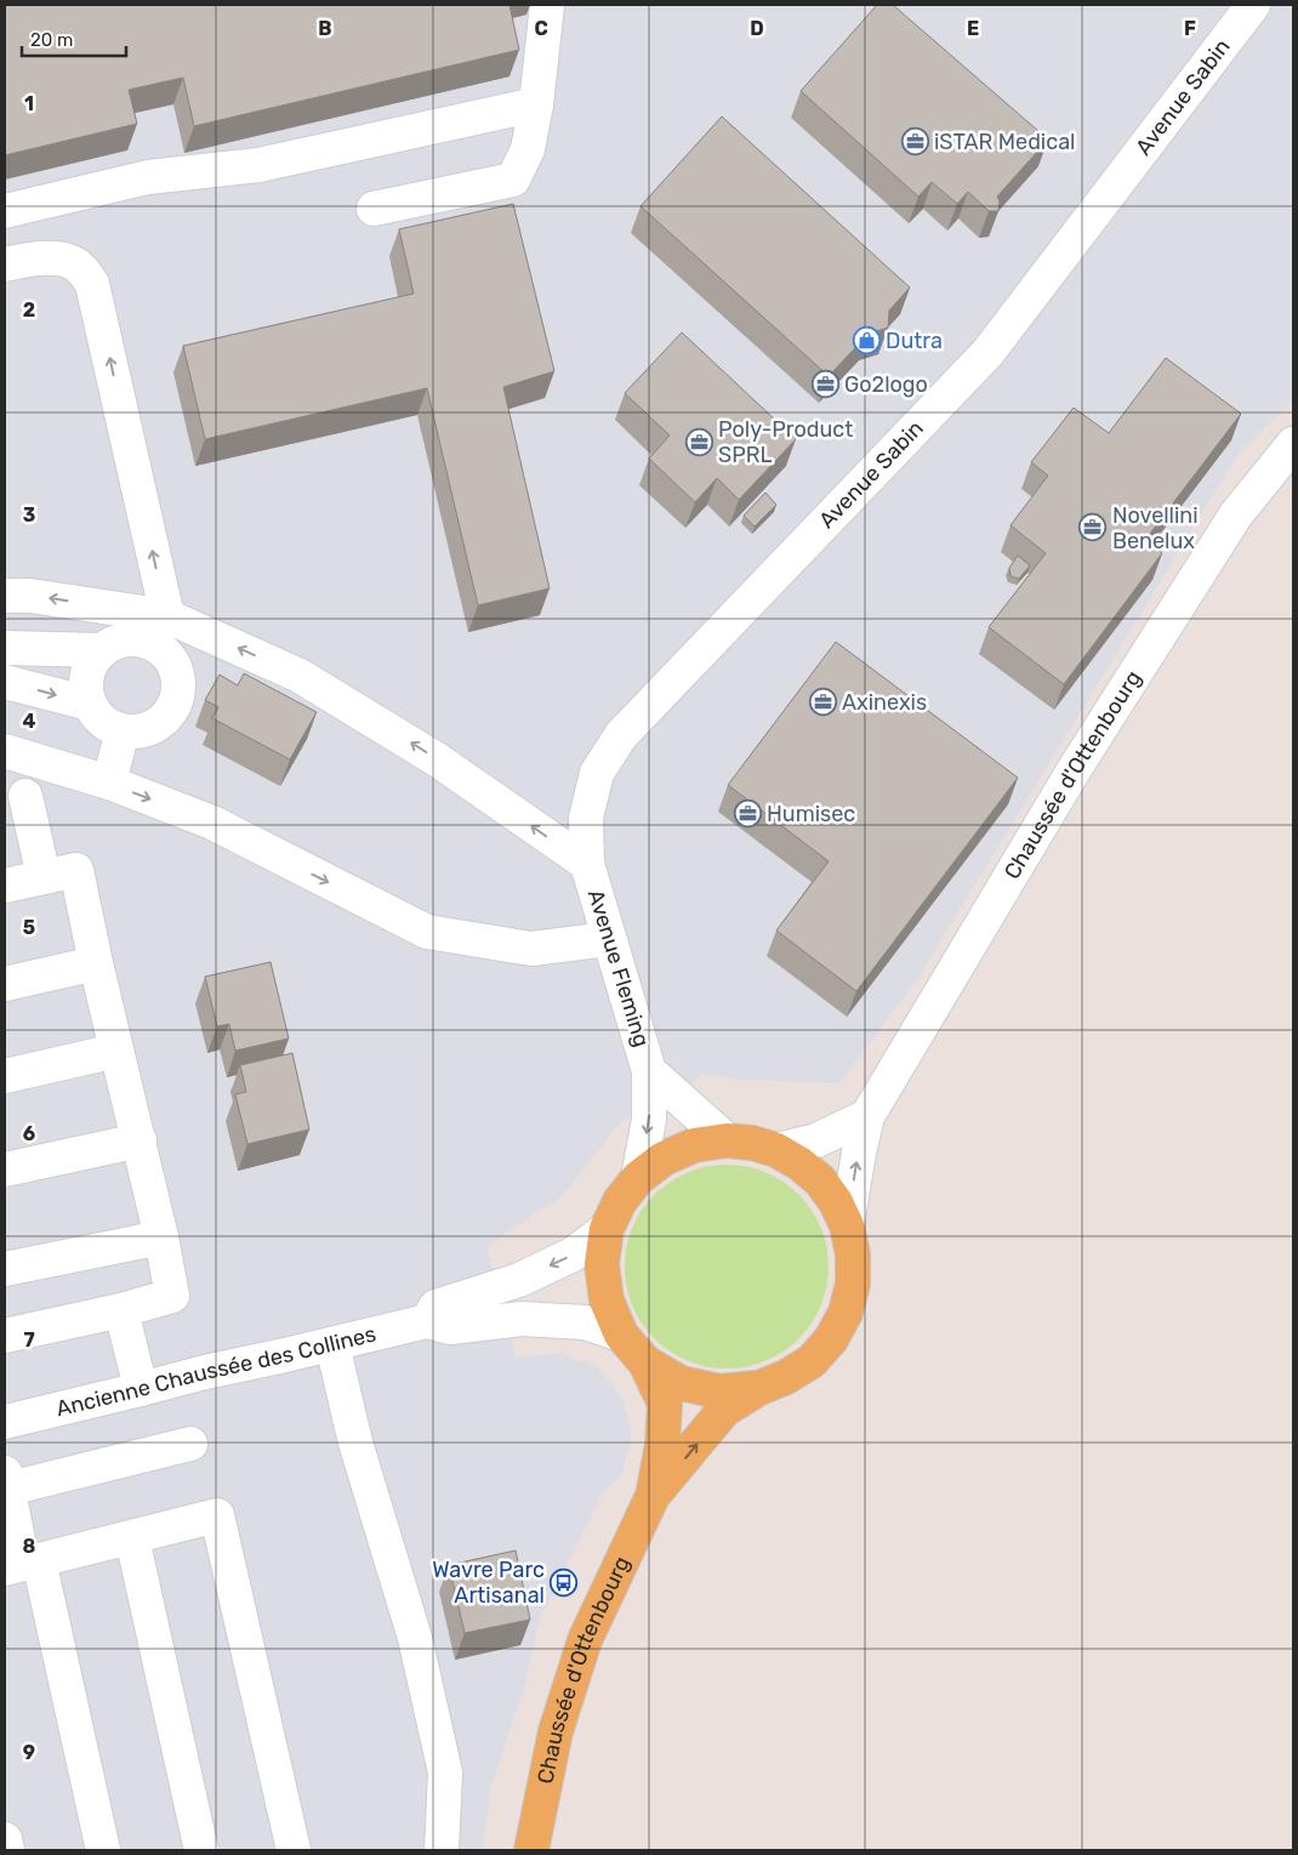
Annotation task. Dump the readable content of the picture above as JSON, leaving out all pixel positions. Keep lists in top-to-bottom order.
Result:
{
  "streets": {
    "main road": ["Chaussée d'Ottenbourg"],
    "street": ["Avenue Sabin", "Avenue Fleming", "Ancienne Chaussée des Collines"]
  },
  "crossings": [
    ["Avenue Sabin", "Avenue Fleming"],
    ["Chaussée d'Ottenbourg", "Ancienne Chaussée des Collines"]
  ],
  "places": {
    "office": [
      "iSTAR Medical",
      "Go2logo",
      "Poly-Product SPRL",
      "Novellini Benelux",
      "Axinexis",
      "Humisec"
    ],
    "shop": ["Dutra"],
    "bus stop": ["Wavre Parc Artisanal"]
  },
  "scale_bar": "20 m",
  "grid": {
    "columns": [
      "B",
      "C",
      "D",
      "E",
      "F"
    ],
    "rows": [
      "1",
      "2",
      "3",
      "4",
      "5",
      "6",
      "7",
      "8",
      "9"
    ]
  }
}
